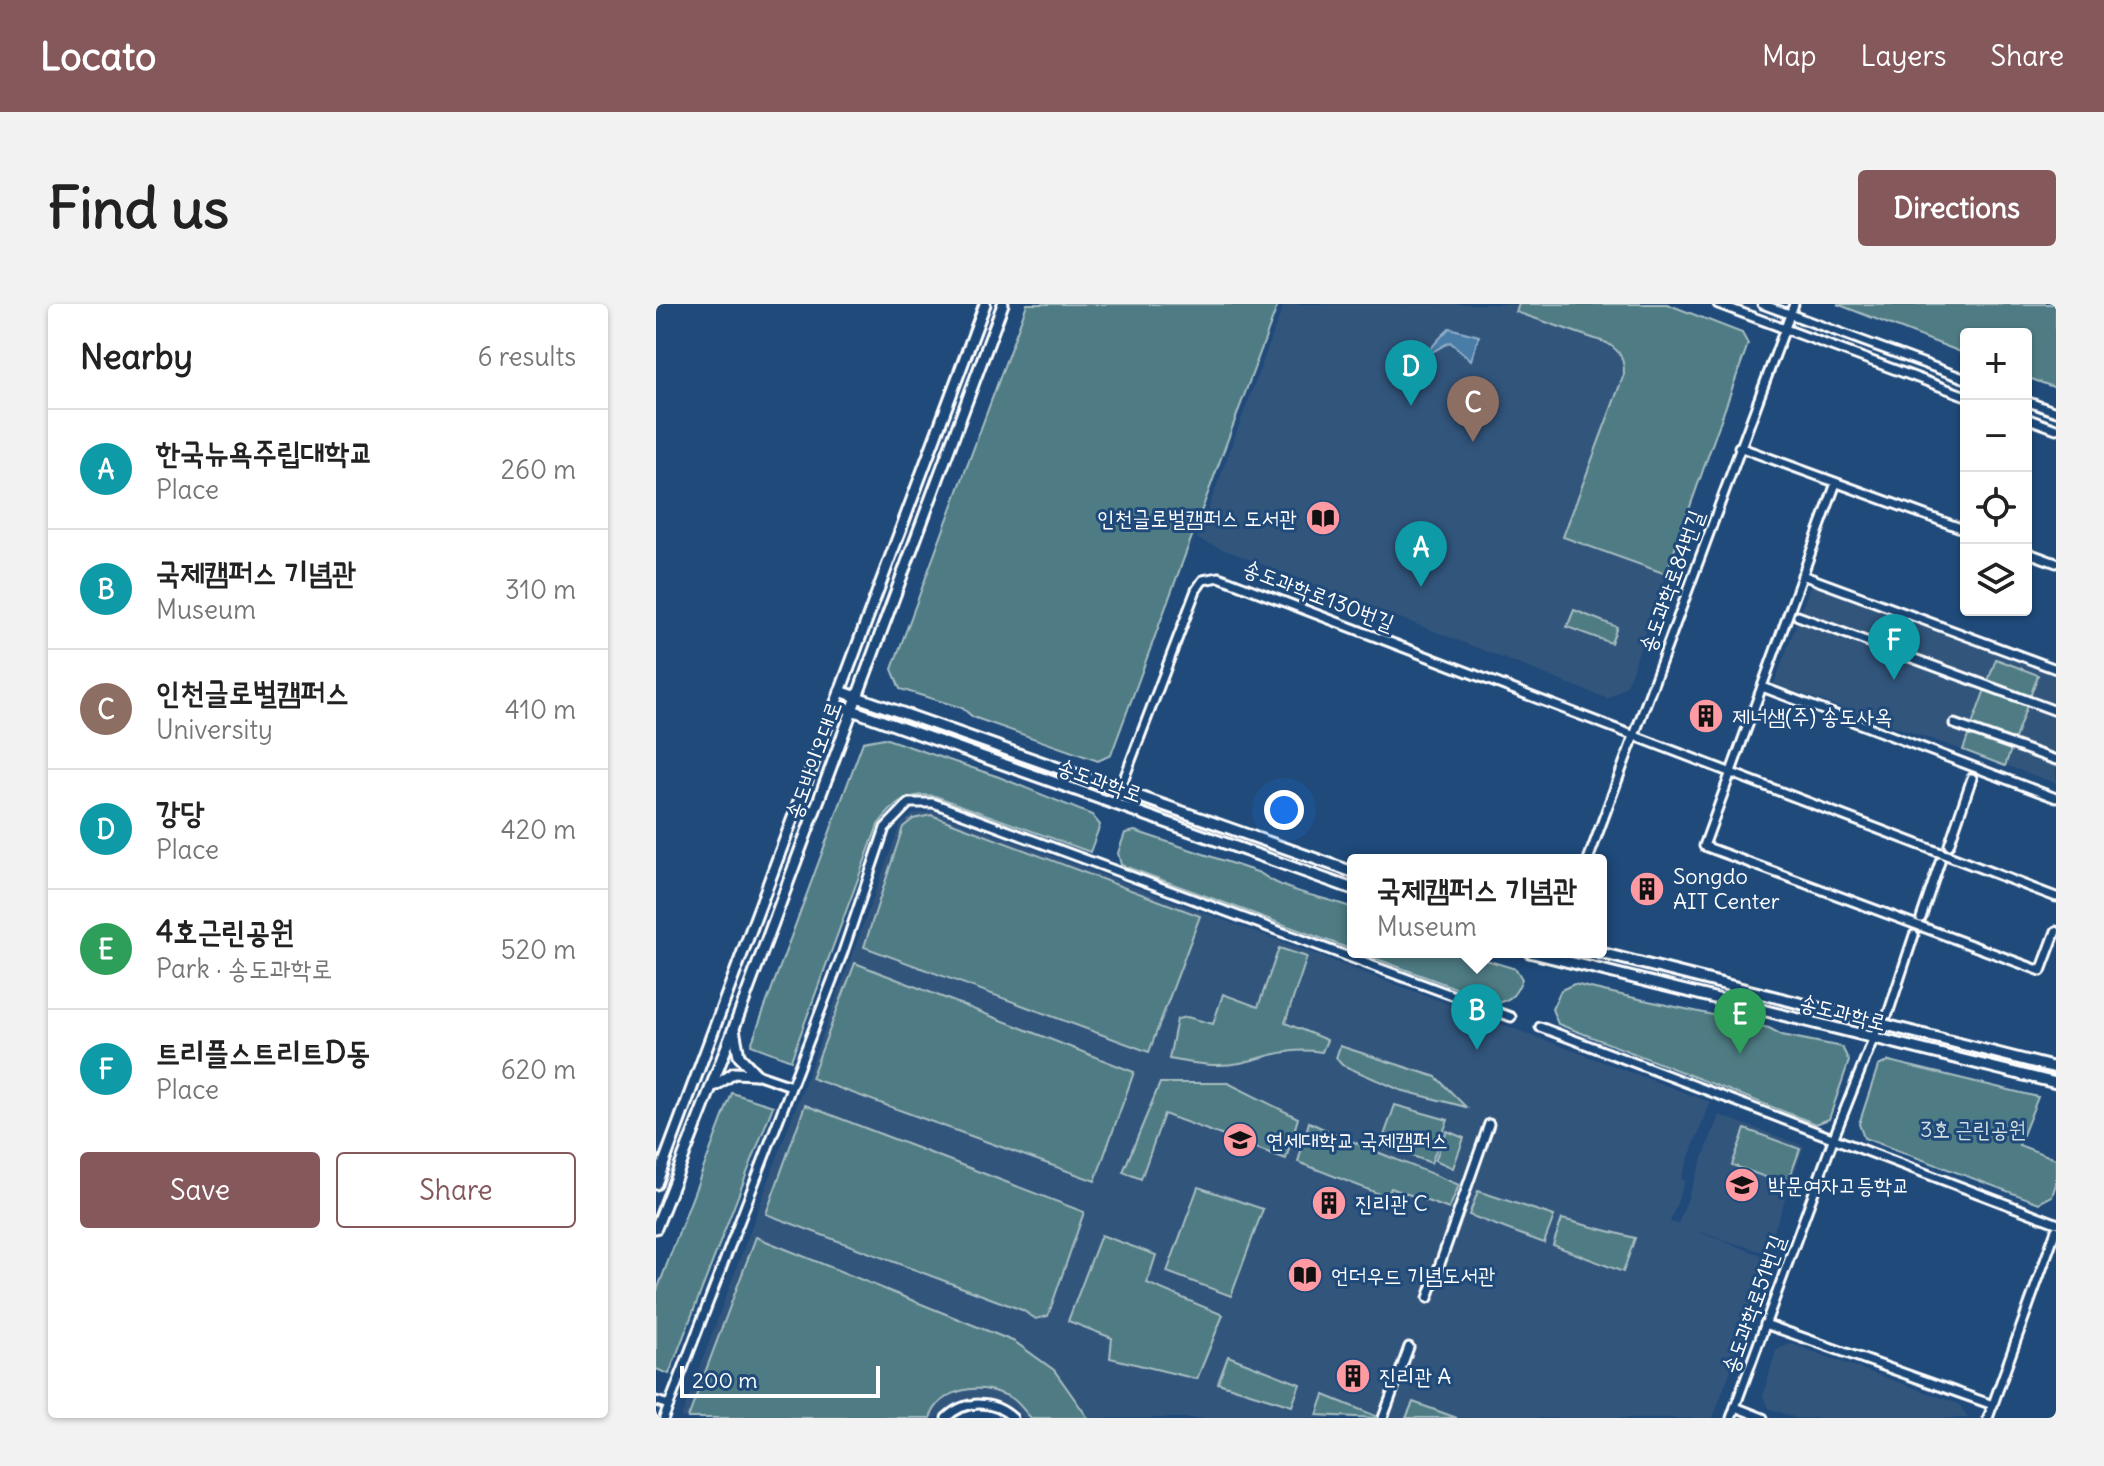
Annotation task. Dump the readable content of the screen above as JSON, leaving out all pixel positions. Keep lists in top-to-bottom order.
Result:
{
  "streets": {
    "main road": ["송도바이오대로", "송도과학로"],
    "street": ["송도과학로84번길", "송도과학로130번길", "송도과학로51번길"]
  },
  "crossings": [
    ["송도과학로84번길", "송도과학로130번길"],
    ["송도과학로130번길", "송도과학로"],
    ["송도바이오대로", "송도과학로"],
    ["송도과학로", "송도과학로51번길"]
  ],
  "parks": ["3호 근린공원"],
  "places": {
    "library": ["인천글로벌캠퍼스 도서관", "언더우드 기념도서관"],
    "building": [
      "제너샘(주) 송도사옥",
      "Songdo AIT Center",
      "진리관 C",
      "진리관 A"
    ],
    "school or university": ["연세대학교 국제캠퍼스", "박문여자고등학교"]
  },
  "scale_bar": "200 m",
  "page": {
    "header": "Locato",
    "nav": ["Map", "Layers", "Share"],
    "buttons": [
      "Directions",
      ["Save", "Share"]
    ],
    "title": "Find us",
    "heading": ["Nearby", "6 results"],
    "map_buttons": ["+", "−"],
    "pins": [
      "D",
      "C",
      "A",
      "F",
      "B",
      "E"
    ],
    "list": [
      {
        "mark": "A",
        "name": "한국뉴욕주립대학교",
        "note": "Place",
        "value": "260 m"
      },
      {
        "mark": "B",
        "name": "국제캠퍼스 기념관",
        "note": "Museum",
        "value": "310 m"
      },
      {
        "mark": "C",
        "name": "인천글로벌캠퍼스",
        "note": "University",
        "value": "410 m"
      },
      {
        "mark": "D",
        "name": "강당",
        "note": "Place",
        "value": "420 m"
      },
      {
        "mark": "E",
        "name": "4호근린공원",
        "note": "Park · 송도과학로",
        "value": "520 m"
      },
      {
        "mark": "F",
        "name": "트리플스트리트D동",
        "note": "Place",
        "value": "620 m"
      }
    ],
    "popup": ["국제캠퍼스 기념관", "Museum"],
    "scale": "200 m"
  }
}
